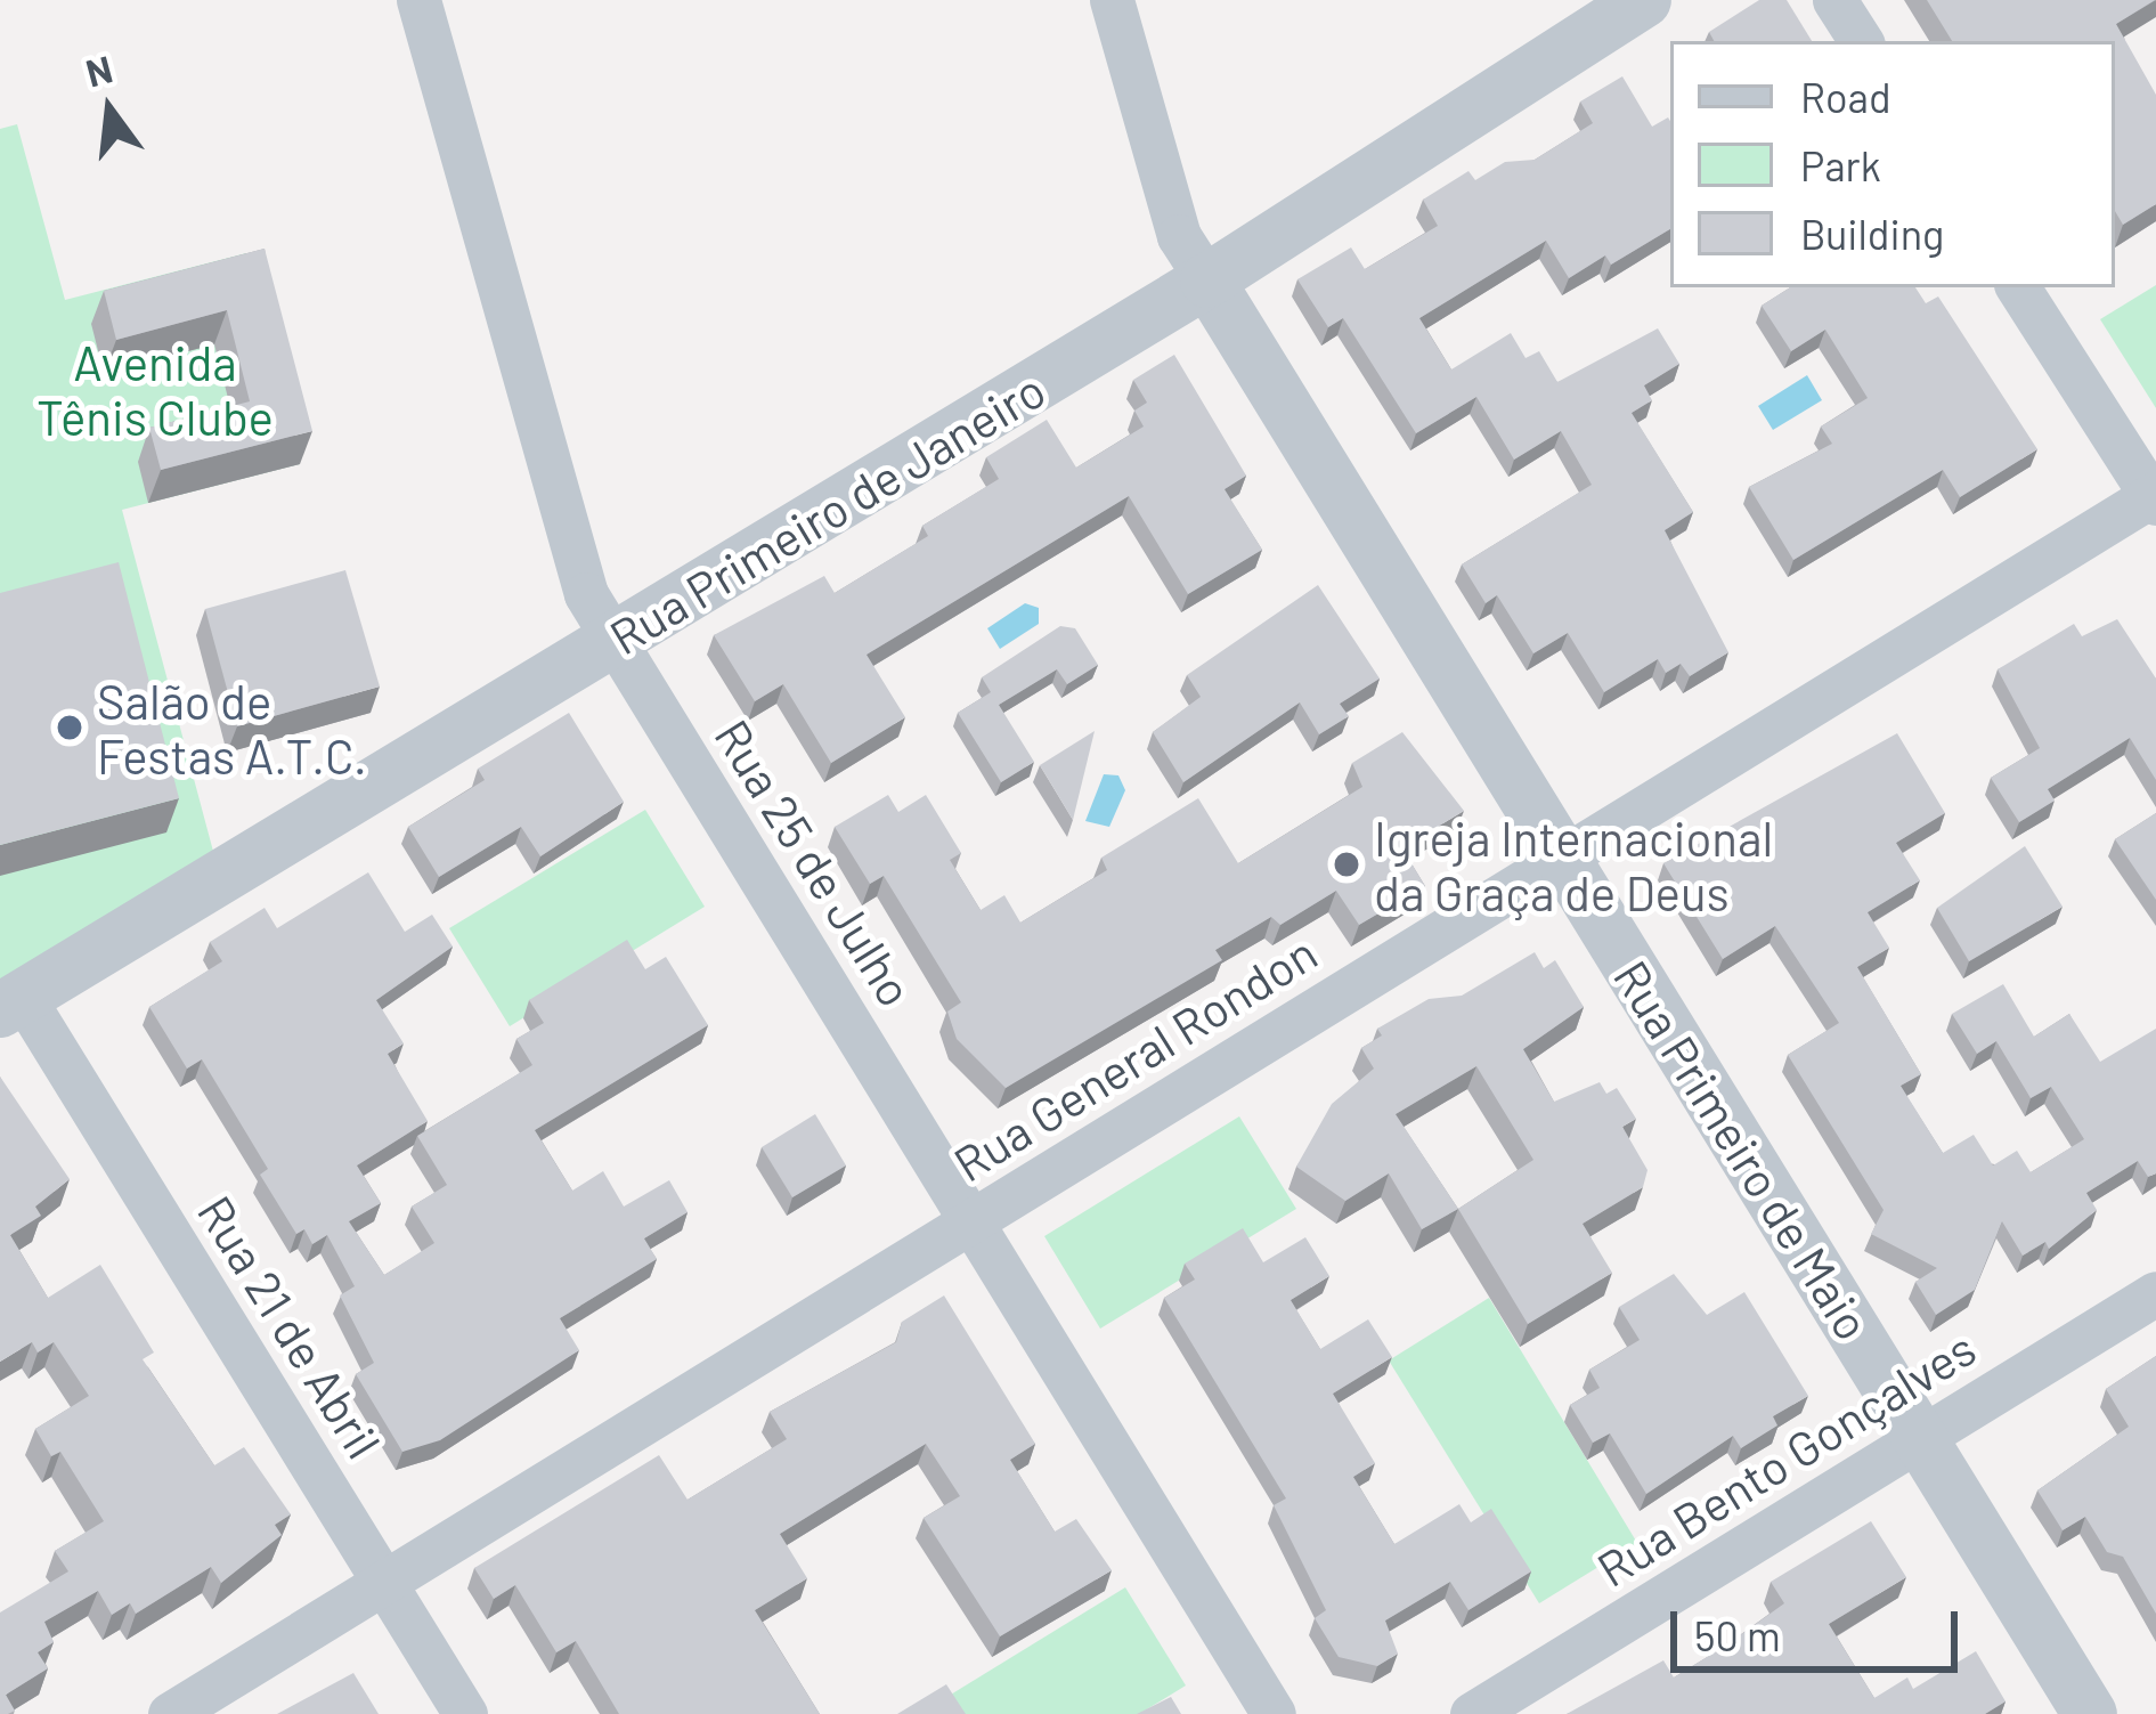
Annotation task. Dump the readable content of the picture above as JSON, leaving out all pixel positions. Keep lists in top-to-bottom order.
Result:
{
  "streets": {
    "street": [
      "Rua Primeiro de Janeiro",
      "Rua 25 de Julho",
      "Rua General Rondon",
      "Rua Primeiro de Maio",
      "Rua 21 de Abril",
      "Rua Bento Gonçalves"
    ]
  },
  "crossings": [
    ["Rua Primeiro de Janeiro", "Rua 25 de Julho"],
    ["Rua Primeiro de Janeiro", "Rua Primeiro de Maio"],
    ["Rua Primeiro de Janeiro", "Rua 21 de Abril"],
    ["Rua 25 de Julho", "Rua General Rondon"],
    ["Rua General Rondon", "Rua Primeiro de Maio"],
    ["Rua General Rondon", "Rua 21 de Abril"],
    ["Rua Primeiro de Maio", "Rua Bento Gonçalves"]
  ],
  "parks": ["Avenida Tênis Clube"],
  "places": ["Salão de Festas A.T.C.", "Igreja Internacional da Graça de Deus"],
  "legend": ["Road", "Park", "Building"],
  "scale_bar": "50 m",
  "north": "top"
}
